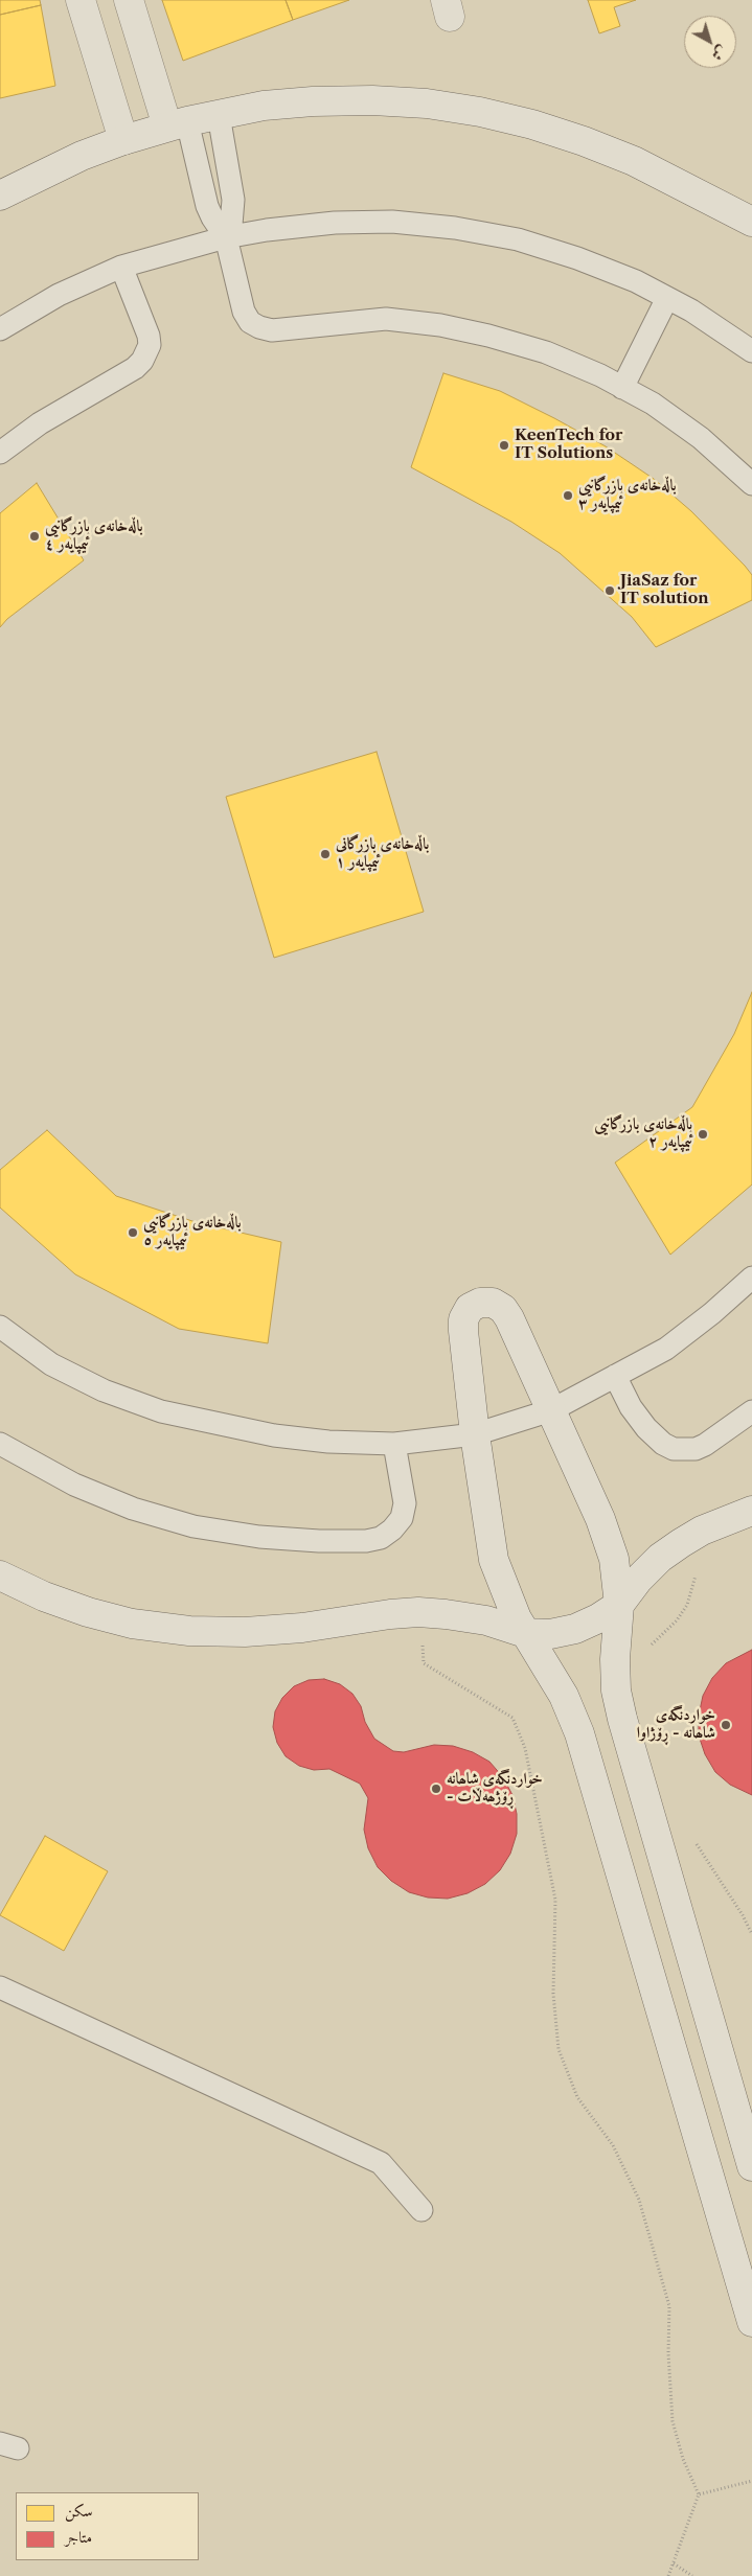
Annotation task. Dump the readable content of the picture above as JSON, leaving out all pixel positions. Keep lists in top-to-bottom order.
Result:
{
  "places": [
    "KeenTech for IT Solutions",
    "باڵەخانەی بازرگانیی ئیمپایەر ٣",
    "باڵەخانەی بازرگانیی ئیمپایەر ٤",
    "JiaSaz for IT solution",
    "باڵەخانەی بازرگانی ئیمپایەر ١",
    "باڵەخانەی بازرگانیی ئیمپایەر ٢",
    "باڵەخانەی بازرگانیی ئیمپایەر ٥",
    "خواردنگەی شاھانە - ڕۆژاوا",
    "خواردنگەی شاھانە - ڕۆژھەڵات"
  ],
  "legend": ["سكن", "متاجر"],
  "north": "bottom right"
}
